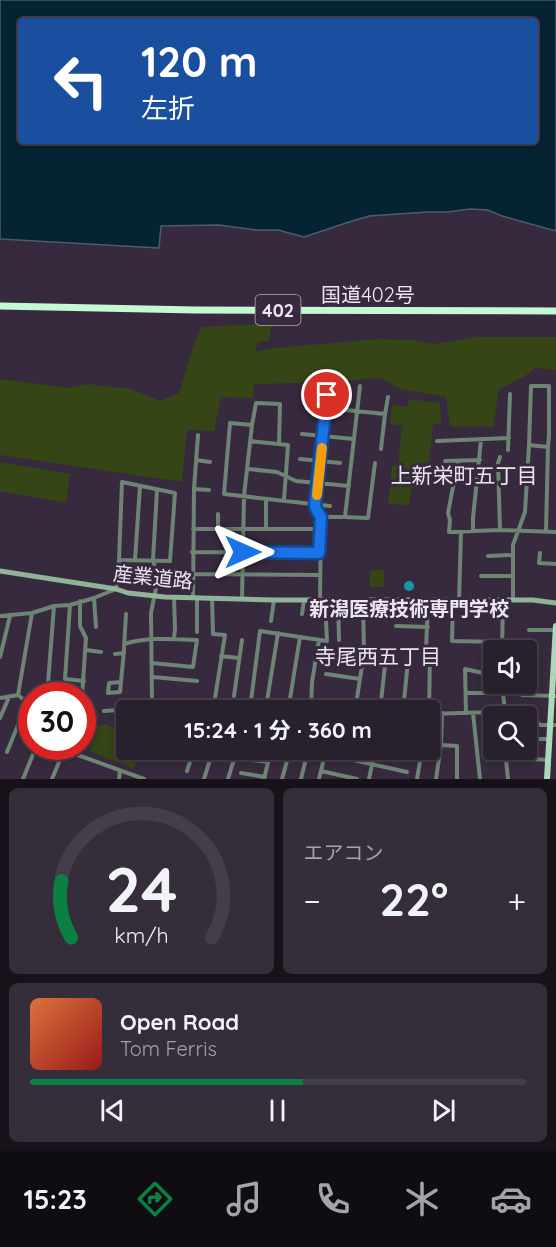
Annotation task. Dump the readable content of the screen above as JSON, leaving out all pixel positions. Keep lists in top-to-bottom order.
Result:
{
  "streets": {
    "highway": ["国道402号", "402"],
    "street": ["産業道路"]
  },
  "districts": ["上新栄町五丁目", "寺尾西五丁目"],
  "places": ["新潟医療技術専門学校"],
  "page": {
    "turn": ["120 m", "左折"],
    "limit": "30",
    "trip": "15:24 · 1 分 · 360 m",
    "tile": "エアコン",
    "heat": ["−", "22°", "+"],
    "song": ["Open Road", "Tom Ferris"],
    "tabs": "15:23",
    "gauge": ["24", "km/h"]
  }
}
